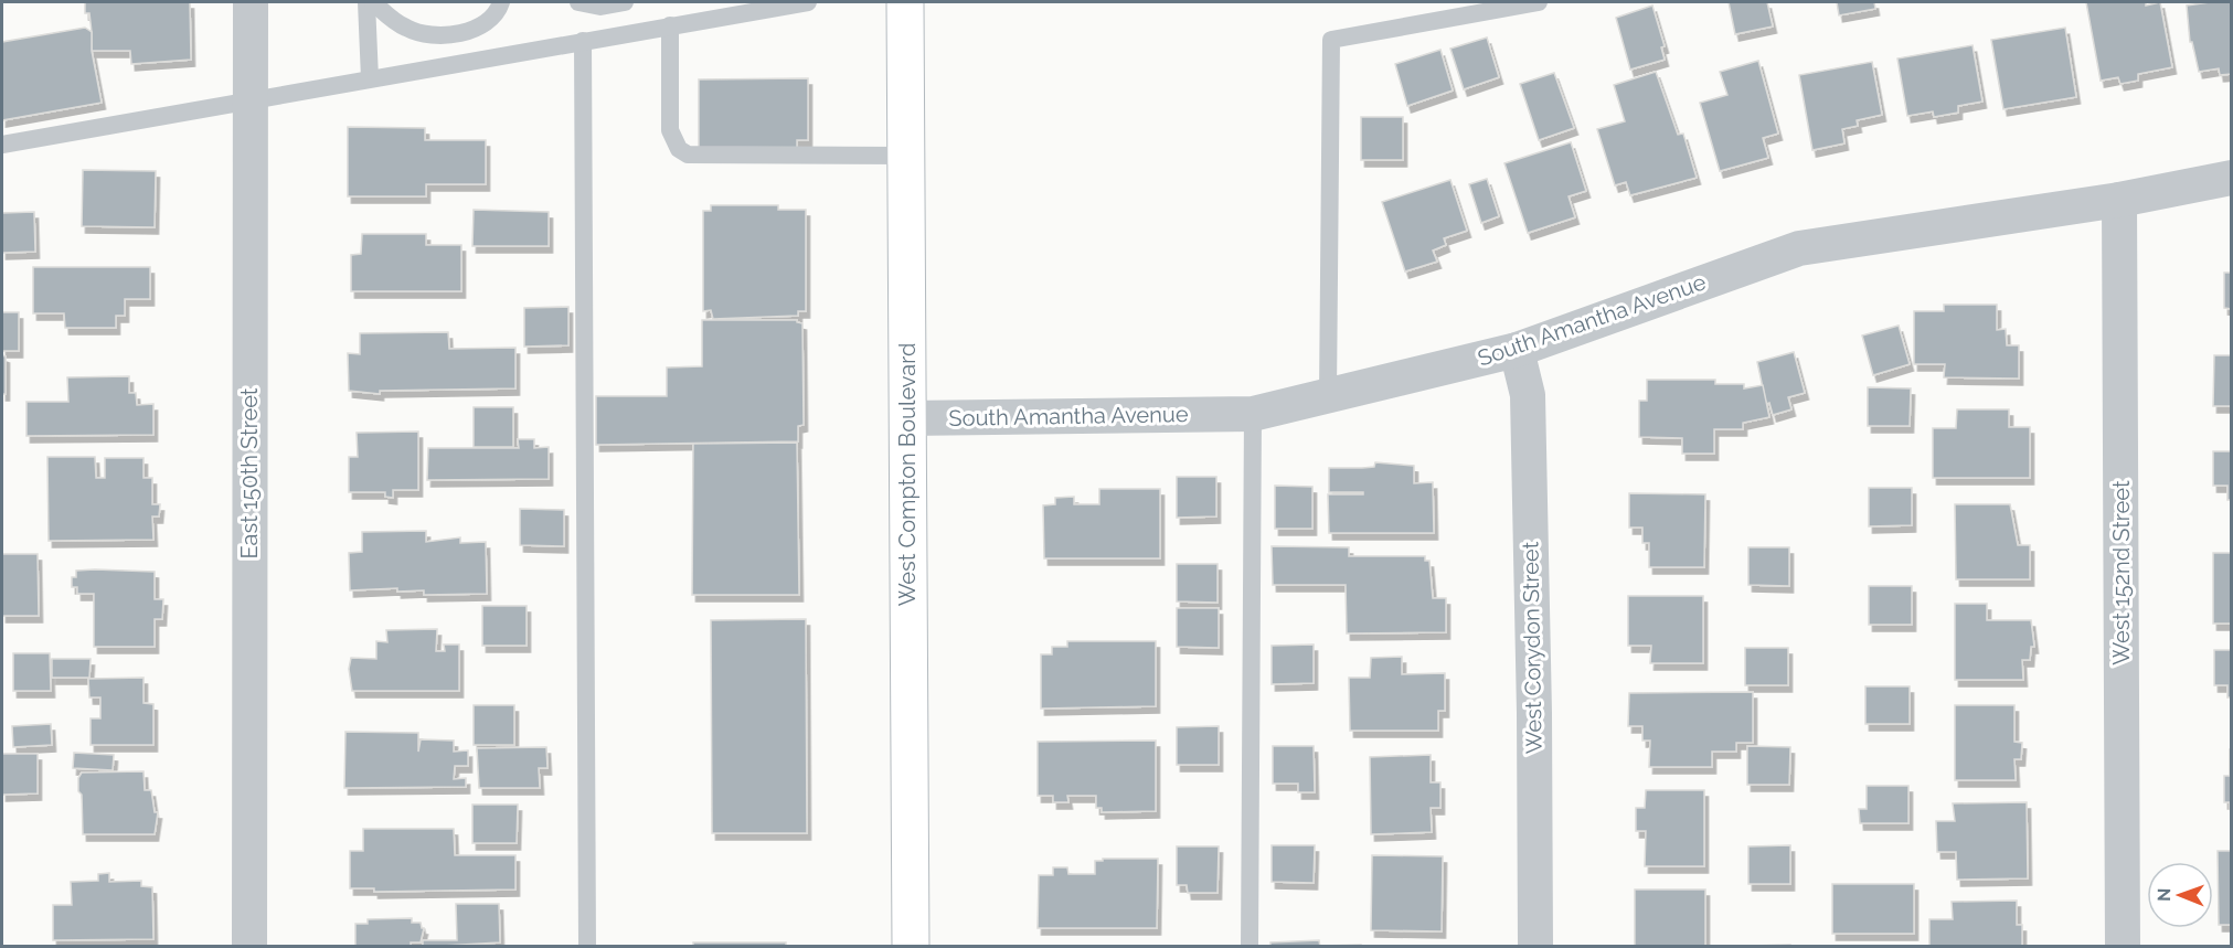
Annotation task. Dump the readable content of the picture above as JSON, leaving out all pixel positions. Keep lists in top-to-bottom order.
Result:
{
  "streets": {
    "main road": ["West Compton Boulevard"],
    "street": [
      "South Amantha Avenue",
      "East 150th Street",
      "West 152nd Street",
      "West Corydon Street"
    ]
  },
  "crossings": [
    ["South Amantha Avenue", "West Compton Boulevard"],
    ["South Amantha Avenue", "West 152nd Street"],
    ["South Amantha Avenue", "West Corydon Street"]
  ],
  "north": "left"
}
